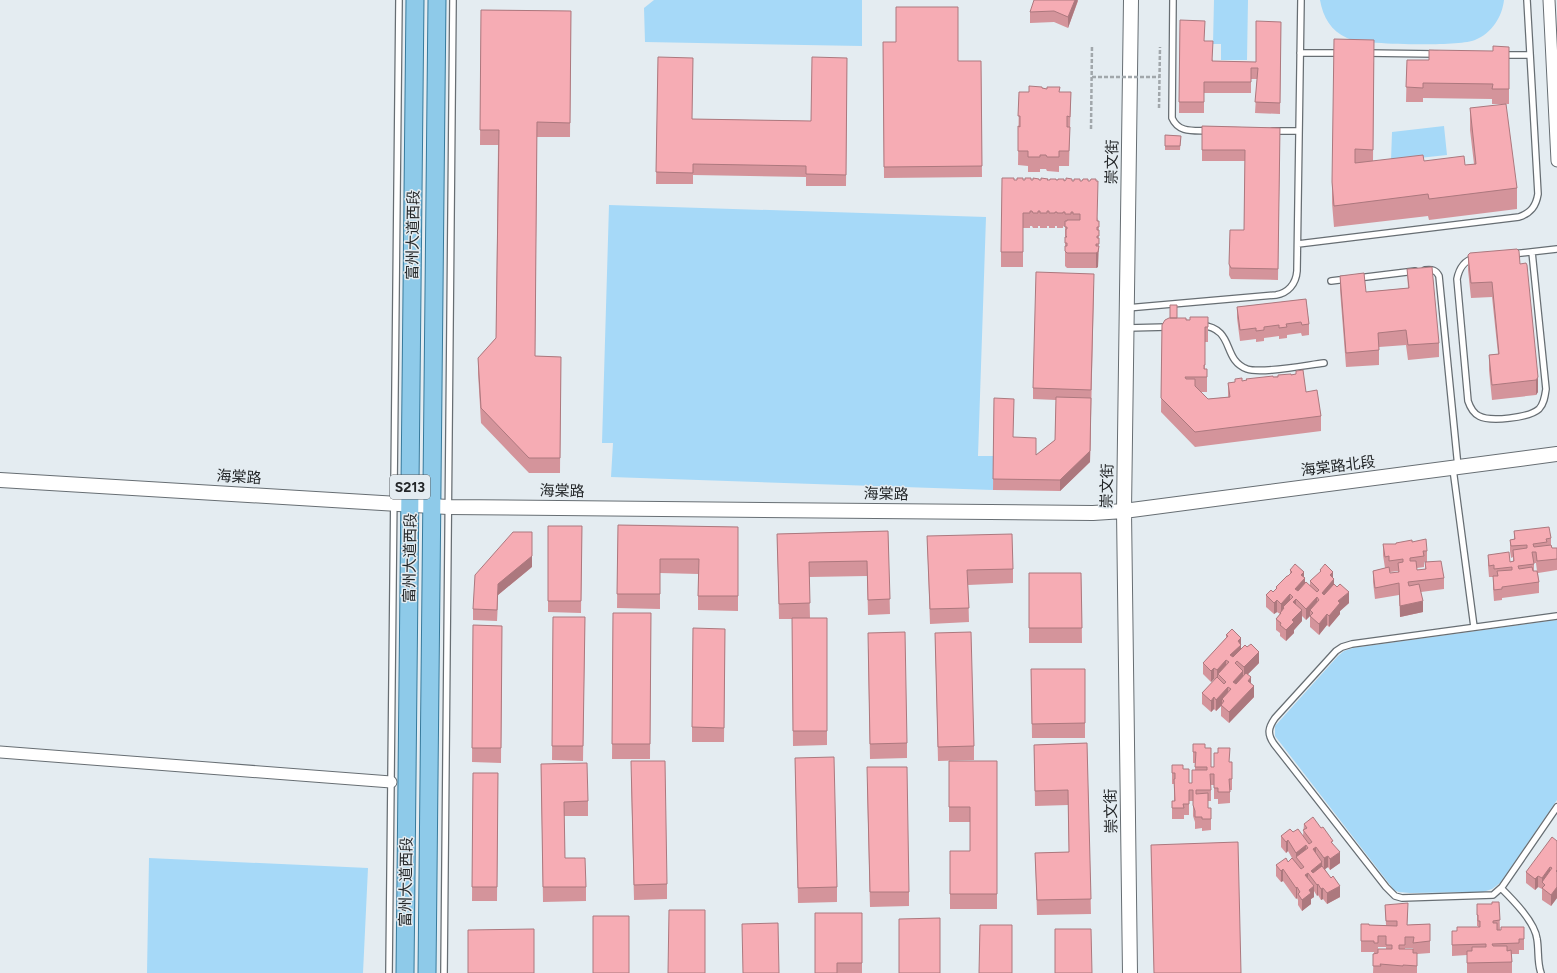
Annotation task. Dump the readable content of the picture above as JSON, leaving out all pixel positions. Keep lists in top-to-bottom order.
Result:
{
  "streets": {
    "main road": ["富州大道西段", "S213"],
    "street": ["崇文街", "海棠路北段", "海棠路"]
  },
  "crossings": [
    ["崇文街", "海棠路北段"],
    ["崇文街", "海棠路"],
    ["富州大道西段", "海棠路"],
    ["海棠路北段", "海棠路"]
  ]
}
